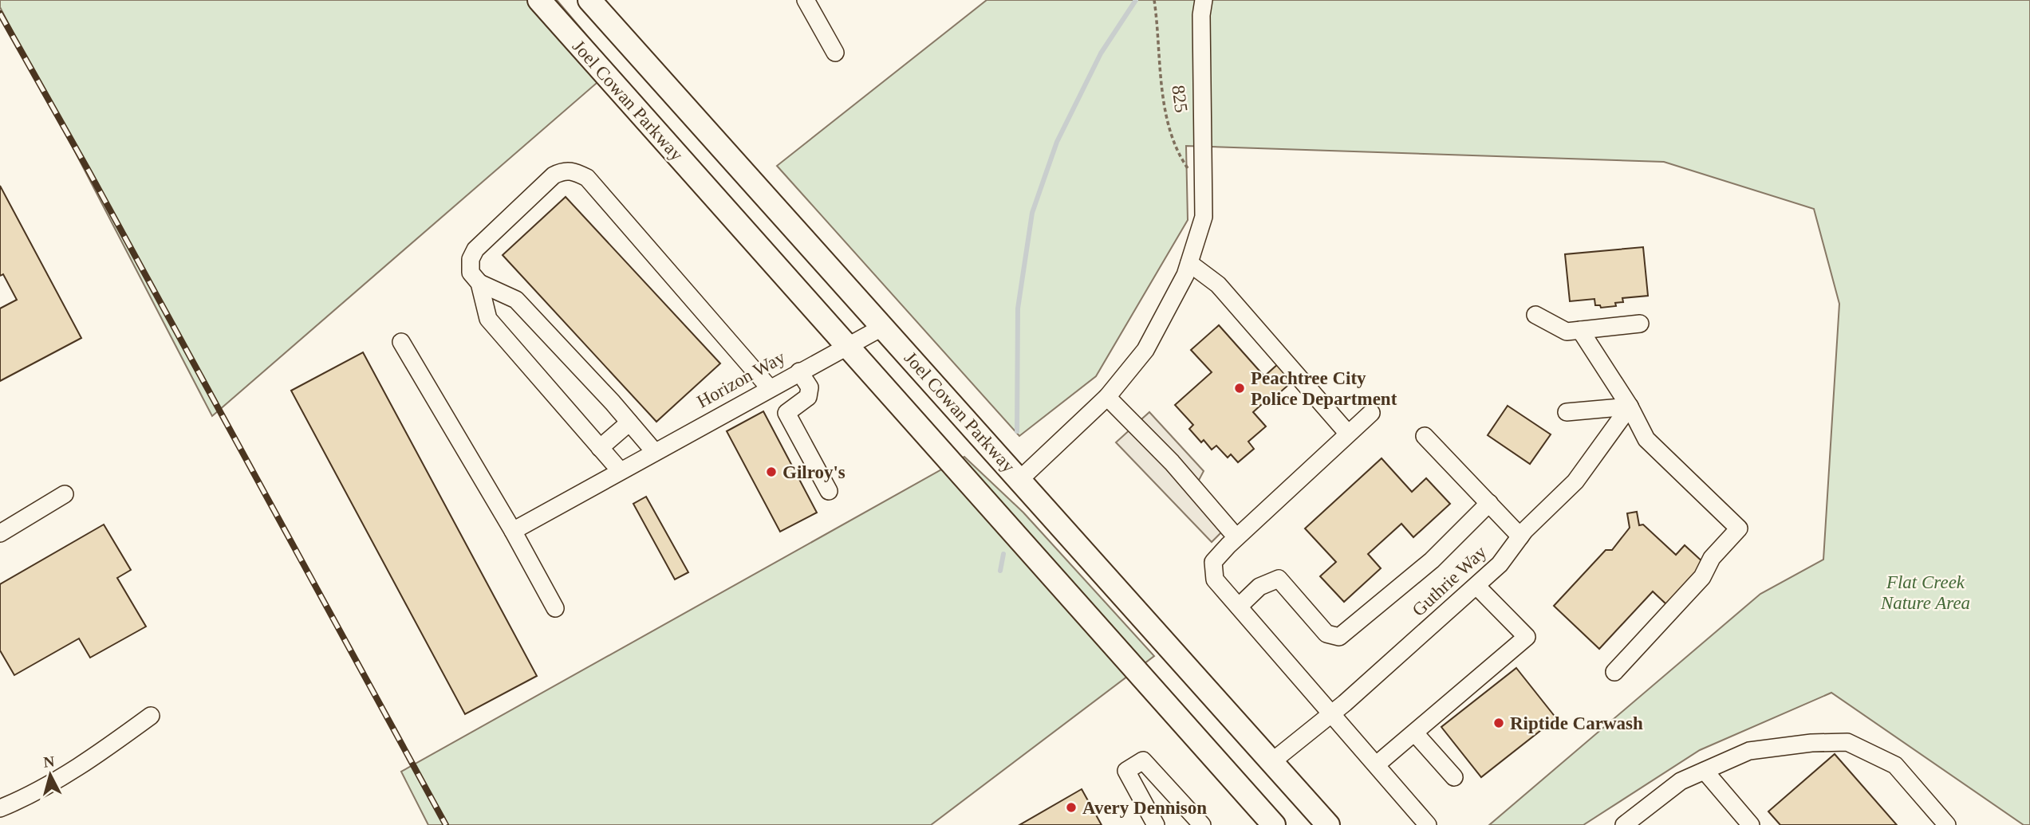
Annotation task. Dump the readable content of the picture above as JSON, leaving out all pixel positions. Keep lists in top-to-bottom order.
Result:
{
  "streets": {
    "main road": ["Joel Cowan Parkway"],
    "street": ["Horizon Way", "Guthrie Way"],
    "path": ["825"]
  },
  "crossings": [
    ["Joel Cowan Parkway", "Horizon Way"],
    ["Joel Cowan Parkway", "Guthrie Way"]
  ],
  "parks": ["Flat Creek Nature Area"],
  "places": [
    "Peachtree City Police Department",
    "Gilroy's",
    "Riptide Carwash",
    "Avery Dennison"
  ],
  "north": "top"
}
